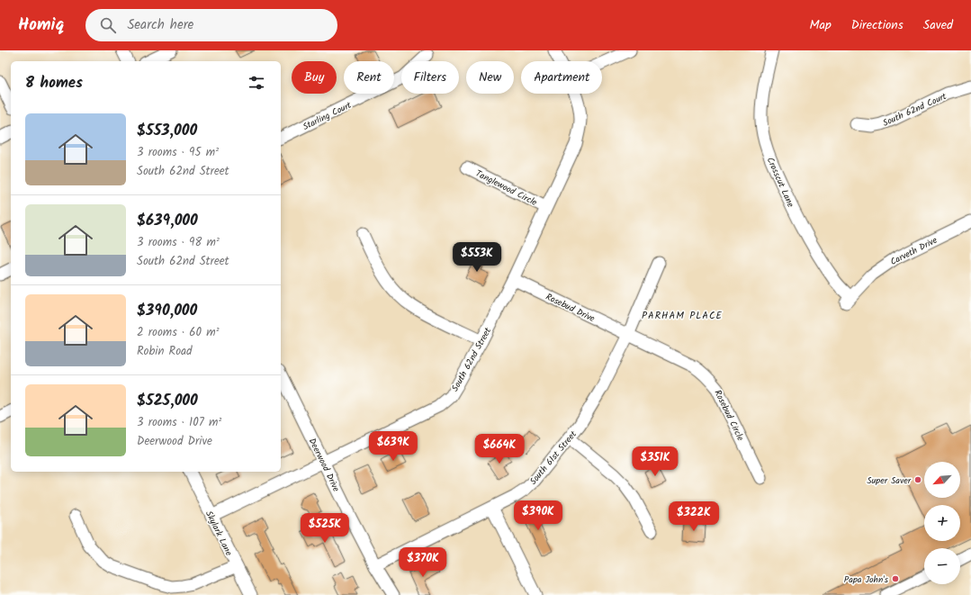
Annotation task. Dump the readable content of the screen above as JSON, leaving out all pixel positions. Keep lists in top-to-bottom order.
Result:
{
  "streets": {
    "street": [
      "South 62nd Court",
      "Starling Court",
      "Crosscut Lane",
      "Tanglewood Circle",
      "Carveth Drive",
      "Rosebud Drive",
      "South 62nd Street",
      "Rosebud Circle",
      "South 61st Street",
      "Deerwood Drive",
      "Skylark Lane"
    ]
  },
  "crossings": [
    ["Crosscut Lane", "Carveth Drive"],
    ["Tanglewood Circle", "South 62nd Street"],
    ["Rosebud Drive", "South 62nd Street"],
    ["Rosebud Drive", "Rosebud Circle"],
    ["Rosebud Drive", "South 61st Street"],
    ["South 62nd Street", "Deerwood Drive"],
    ["South 62nd Street", "Skylark Lane"],
    ["Rosebud Circle", "South 61st Street"],
    ["South 61st Street", "Deerwood Drive"]
  ],
  "districts": ["PARHAM PLACE"],
  "places": ["Super Saver", "Papa John's"],
  "north": "bottom left",
  "page": {
    "header": "Homiq",
    "search": "Search here",
    "nav": ["Map", "Directions", "Saved"],
    "chip": [
      "Buy",
      "Rent",
      "Filters",
      "New",
      "Apartment"
    ],
    "heading": "8 homes",
    "list": [
      {
        "name": "$553,000",
        "note": "3 rooms · 95 m² · South 62nd Street"
      },
      {
        "name": "$639,000",
        "note": "3 rooms · 98 m² · South 62nd Street"
      },
      {
        "name": "$390,000",
        "note": "2 rooms · 60 m² · Robin Road"
      },
      {
        "name": "$525,000",
        "note": "3 rooms · 107 m² · Deerwood Drive"
      }
    ],
    "price": [
      "$553K",
      "$639K",
      "$664K",
      "$351K",
      "$390K",
      "$322K",
      "$525K",
      "$370K"
    ],
    "map_buttons": ["+", "−"]
  }
}
